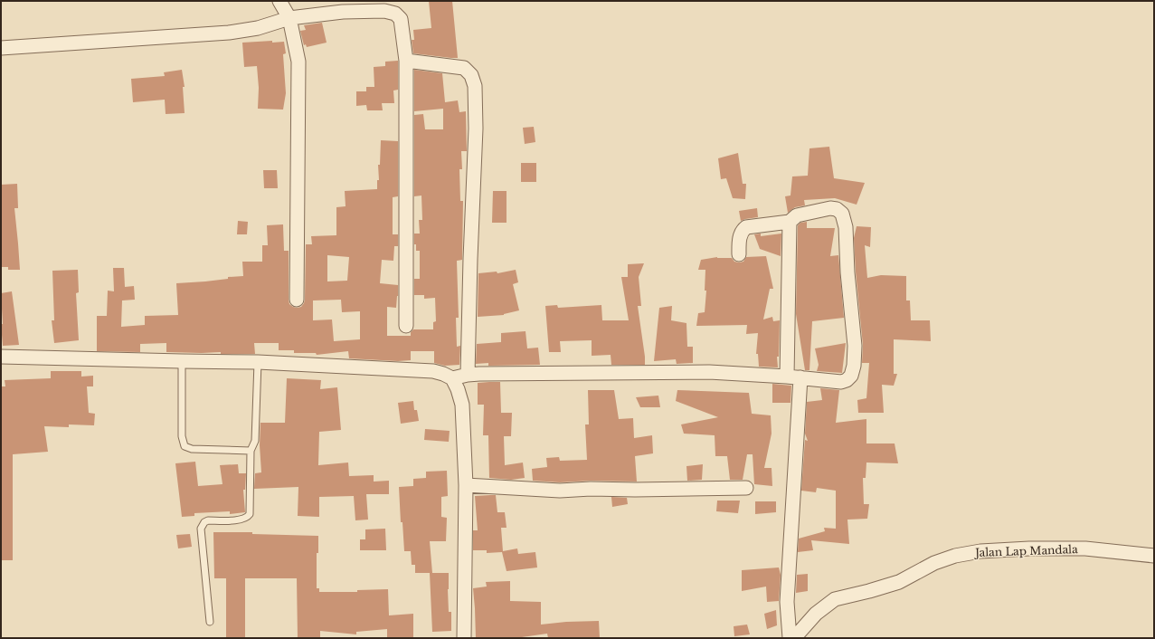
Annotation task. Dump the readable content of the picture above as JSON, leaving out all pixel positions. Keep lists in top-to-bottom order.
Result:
{
  "streets": {
    "street": ["Jalan Lap Mandala"]
  }
}
